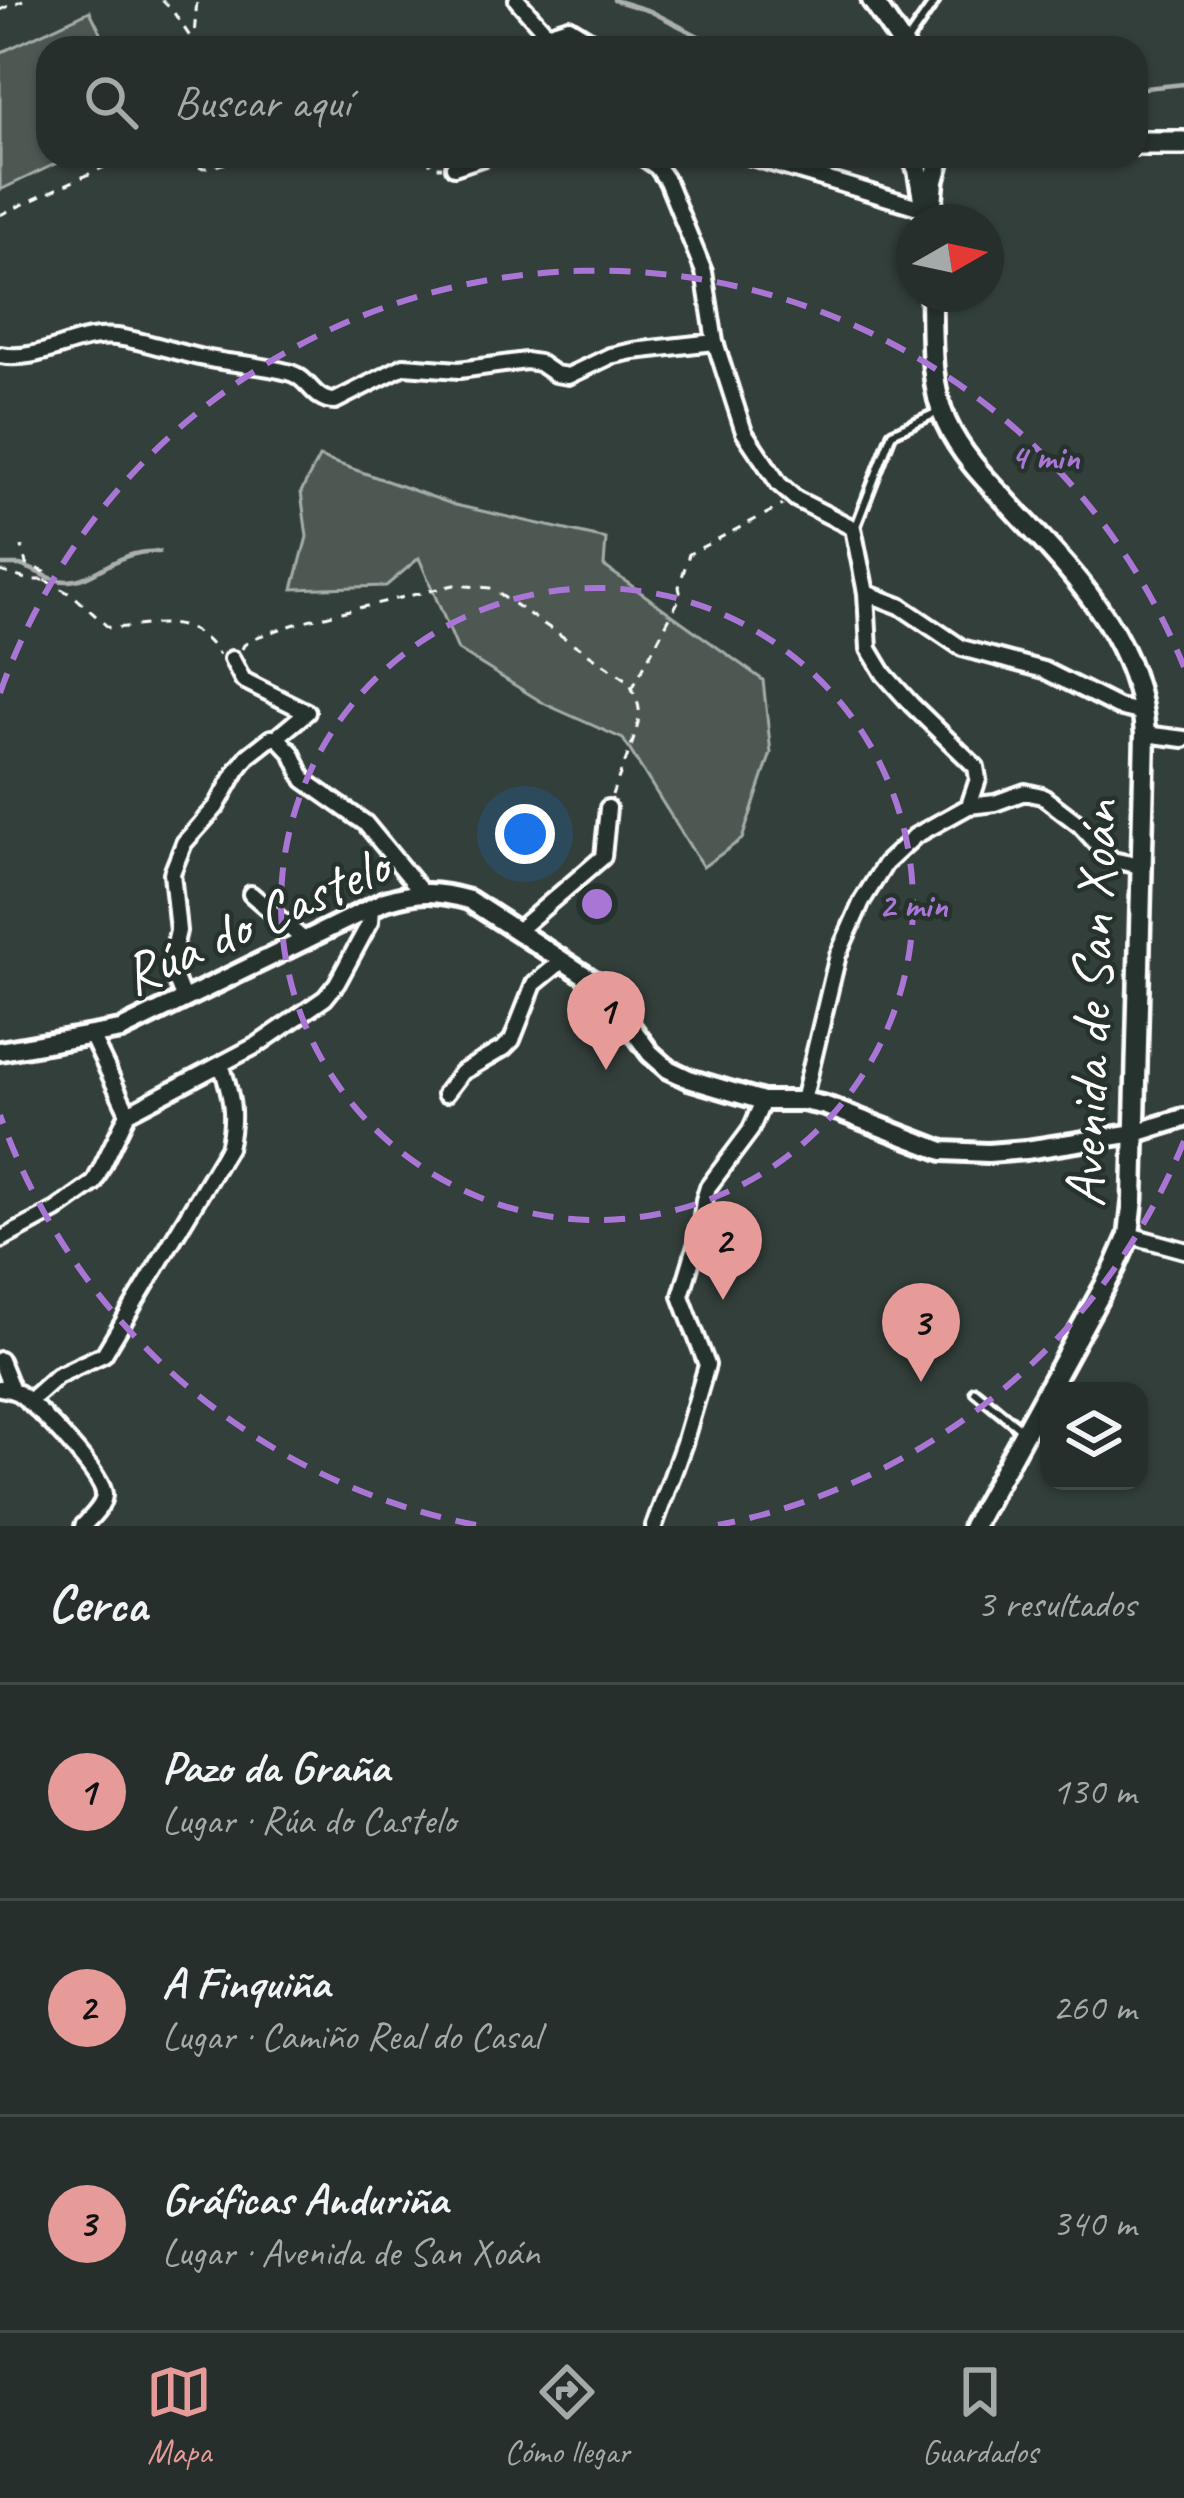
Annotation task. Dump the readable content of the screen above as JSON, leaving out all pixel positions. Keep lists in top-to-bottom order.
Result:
{
  "streets": {
    "main road": ["Avenida de San Xoán"],
    "street": ["Rúa do Castelo"]
  },
  "crossings": [
    ["Rúa do Castelo", "Avenida de San Xoán"]
  ],
  "north": "right",
  "page": {
    "search": "Buscar aquí",
    "pins": ["1", "2", "3"],
    "heading": ["Cerca", "3 resultados"],
    "list": [
      {
        "mark": "1",
        "name": "Pazo da Graña",
        "note": "Lugar · Rúa do Castelo",
        "value": "130 m"
      },
      {
        "mark": "2",
        "name": "A Finquiña",
        "note": "Lugar · Camiño Real do Casal",
        "value": "260 m"
      },
      {
        "mark": "3",
        "name": "Gráficas Anduriña",
        "note": "Lugar · Avenida de San Xoán",
        "value": "340 m"
      }
    ],
    "nav": ["Mapa", "Cómo llegar", "Guardados"]
  },
  "rings": ["4 min", "2 min"]
}
